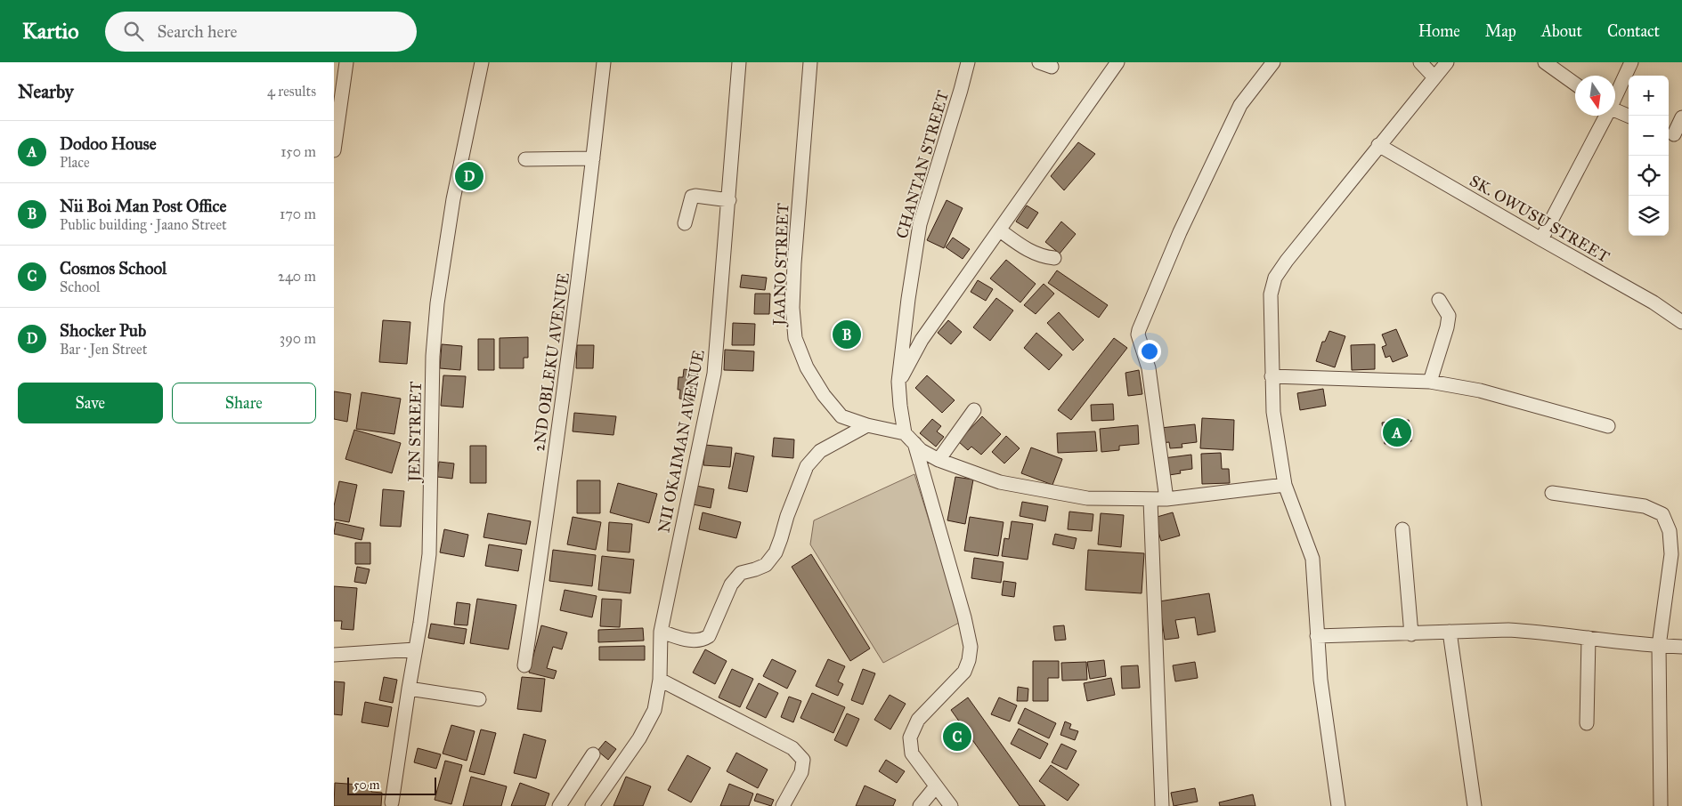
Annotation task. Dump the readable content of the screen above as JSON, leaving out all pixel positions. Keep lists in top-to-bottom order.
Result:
{
  "streets": {
    "street": [
      "CHANTAN STREET",
      "SK. OWUSU STREET",
      "JAANO STREET",
      "2ND OBLEKU AVENUE",
      "JEN STREET",
      "NII OKAIMAN AVENUE"
    ]
  },
  "crossings": [
    ["CHANTAN STREET", "JAANO STREET"]
  ],
  "scale_bar": "50 m",
  "north": "bottom",
  "page": {
    "header": "Kartio",
    "search": "Search here",
    "nav": [
      "Home",
      "Map",
      "About",
      "Contact"
    ],
    "heading": ["Nearby", "4 results"],
    "map_buttons": ["+", "−"],
    "list": [
      {
        "mark": "A",
        "name": "Dodoo House",
        "note": "Place",
        "value": "150 m"
      },
      {
        "mark": "B",
        "name": "Nii Boi Man Post Office",
        "note": "Public building · Jaano Street",
        "value": "170 m"
      },
      {
        "mark": "C",
        "name": "Cosmos School",
        "note": "School",
        "value": "240 m"
      },
      {
        "mark": "D",
        "name": "Shocker Pub",
        "note": "Bar · Jen Street",
        "value": "390 m"
      }
    ],
    "pins": [
      "D",
      "B",
      "A",
      "C"
    ],
    "buttons": ["Save", "Share"],
    "scale": "50 m"
  }
}
